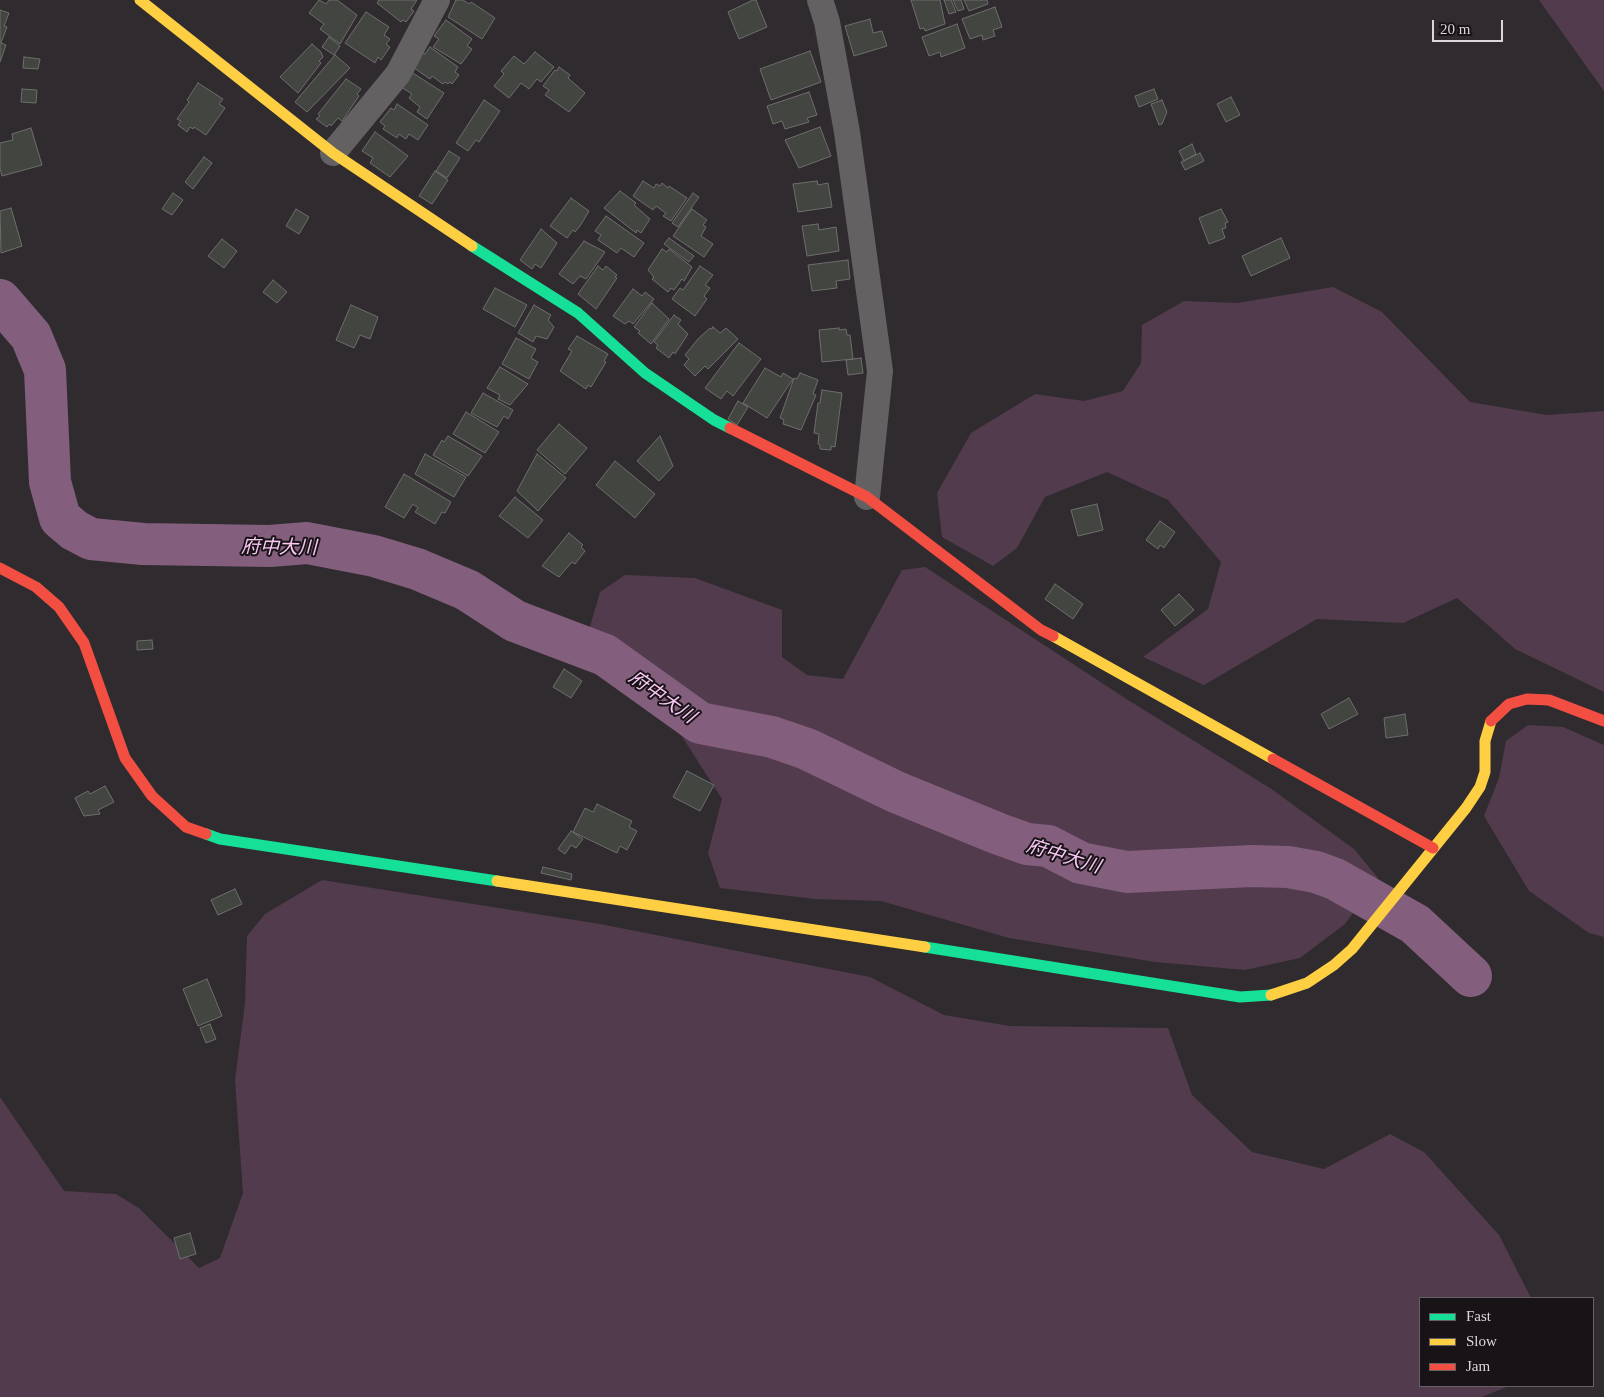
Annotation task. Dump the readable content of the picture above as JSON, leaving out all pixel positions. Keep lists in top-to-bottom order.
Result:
{
  "water": ["府中大川"],
  "legend": ["Fast", "Slow", "Jam"],
  "scale_bar": "20 m"
}
